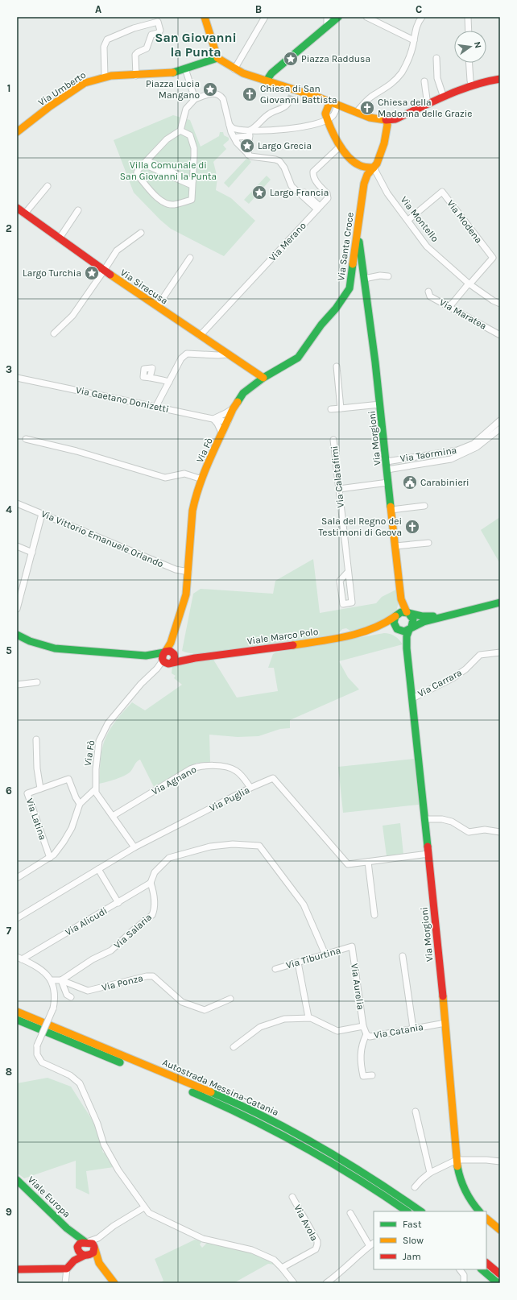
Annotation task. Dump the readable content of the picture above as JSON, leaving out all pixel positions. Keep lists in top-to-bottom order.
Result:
{
  "streets": {
    "main road": [
      "Via Umberto",
      "Via Santa Croce",
      "Via Siracusa",
      "Via Morgioni",
      "Via Fò",
      "Viale Marco Polo",
      "Autostrada Messina-Catania",
      "Viale Europa"
    ],
    "street": [
      "Via Montello",
      "Via Modena",
      "Via Merano",
      "Via Maratea",
      "Via Gaetano Donizetti",
      "Via Taormina",
      "Via Calatafimi",
      "Via Vittorio Emanuele Orlando",
      "Via Carrara",
      "Via Agnano",
      "Via Puglia",
      "Via Latina",
      "Via Alicudi",
      "Via Salaria",
      "Via Tiburtina",
      "Via Ponza",
      "Via Aurelia",
      "Via Catania",
      "Via Avola"
    ]
  },
  "crossings": [
    ["Via Montello", "Via Modena"],
    ["Via Merano", "Via Siracusa"],
    ["Via Santa Croce", "Via Morgioni"],
    ["Via Santa Croce", "Via Fò"],
    ["Via Siracusa", "Via Fò"],
    ["Via Gaetano Donizetti", "Via Fò"],
    ["Via Morgioni", "Via Taormina"],
    ["Via Morgioni", "Via Carrara"],
    ["Via Morgioni", "Via Puglia"],
    ["Via Morgioni", "Via Catania"],
    ["Via Fò", "Via Vittorio Emanuele Orlando"],
    ["Via Fò", "Viale Marco Polo"],
    ["Via Agnano", "Via Puglia"],
    ["Via Alicudi", "Via Salaria"],
    ["Via Salaria", "Via Ponza"],
    ["Via Tiburtina", "Via Aurelia"],
    ["Via Aurelia", "Via Catania"]
  ],
  "districts": ["San Giovanni la Punta"],
  "parks": ["Villa Comunale di San Giovanni la Punta"],
  "places": {
    "place": [
      "Piazza Raddusa",
      "Piazza Lucia Mangano",
      "Largo Grecia",
      "Largo Francia",
      "Largo Turchia"
    ],
    "church": ["Chiesa di San Giovanni Battista", "Chiesa della Madonna delle Grazie", "Sala del Regno dei Testimoni di Geova"],
    "public building": ["Carabinieri"]
  },
  "legend": ["Fast", "Slow", "Jam"],
  "north": "right",
  "grid": {
    "columns": ["A", "B", "C"],
    "rows": [
      "1",
      "2",
      "3",
      "4",
      "5",
      "6",
      "7",
      "8",
      "9"
    ]
  }
}
